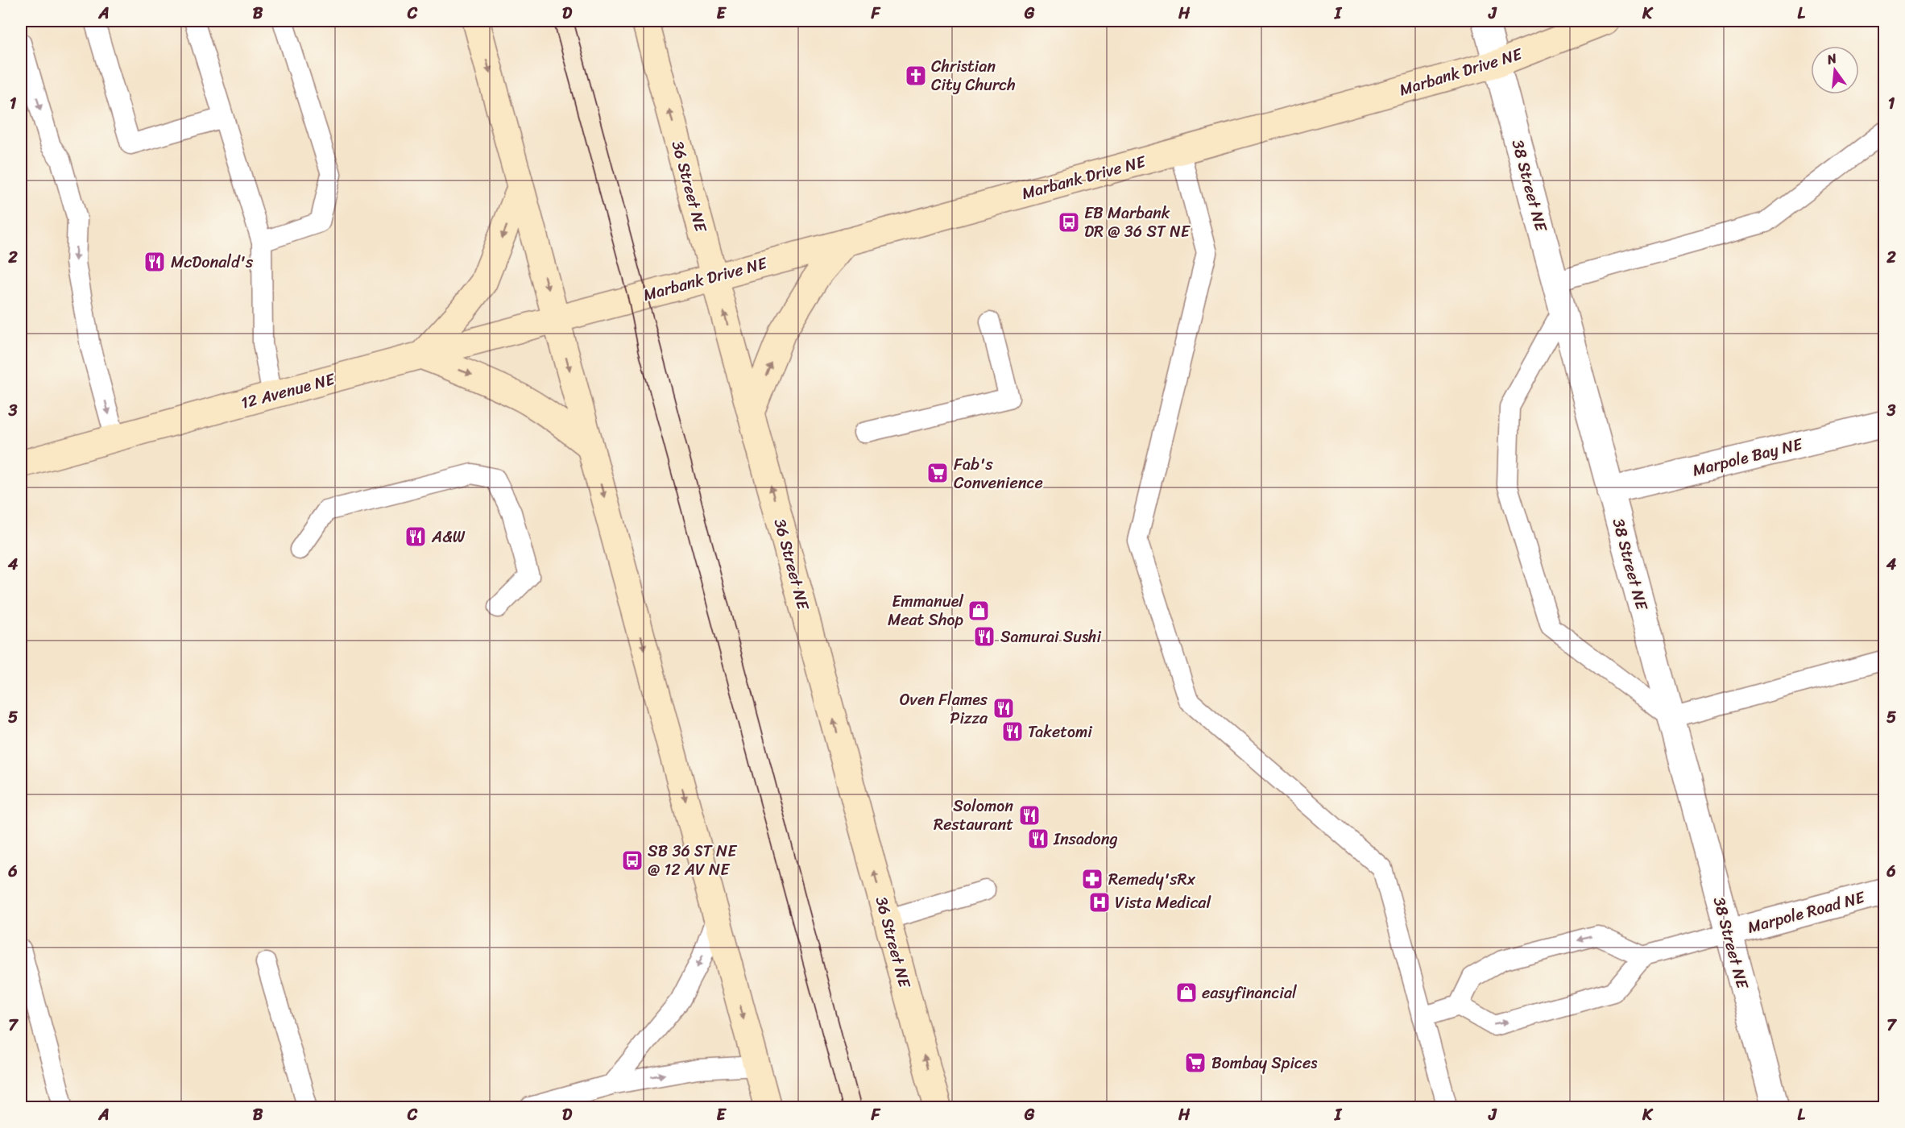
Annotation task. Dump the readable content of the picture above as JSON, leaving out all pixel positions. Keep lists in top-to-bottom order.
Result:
{
  "streets": {
    "main road": ["Marbank Drive NE", "36 Street NE", "12 Avenue NE"],
    "street": ["38 Street NE", "Marpole Bay NE", "Marpole Road NE"]
  },
  "crossings": [
    ["Marbank Drive NE", "38 Street NE"],
    ["Marbank Drive NE", "36 Street NE"],
    ["Marbank Drive NE", "12 Avenue NE"],
    ["38 Street NE", "Marpole Bay NE"],
    ["38 Street NE", "Marpole Road NE"]
  ],
  "places": {
    "church": ["Christian City Church"],
    "bus stop": ["EB Marbank DR @ 36 ST NE", "SB 36 ST NE @ 12 AV NE"],
    "restaurant": [
      "McDonald's",
      "A&W",
      "Samurai Sushi",
      "Oven Flames Pizza",
      "Taketomi",
      "Solomon Restaurant",
      "Insadong"
    ],
    "supermarket": ["Fab's Convenience", "Bombay Spices"],
    "shop": ["Emmanuel Meat Shop", "easyfinancial"],
    "pharmacy": ["Remedy'sRx"],
    "hospital": ["Vista Medical"]
  },
  "north": "top",
  "grid": {
    "columns": [
      "A",
      "B",
      "C",
      "D",
      "E",
      "F",
      "G",
      "H",
      "I",
      "J",
      "K",
      "L"
    ],
    "rows": [
      "1",
      "2",
      "3",
      "4",
      "5",
      "6",
      "7"
    ]
  }
}
